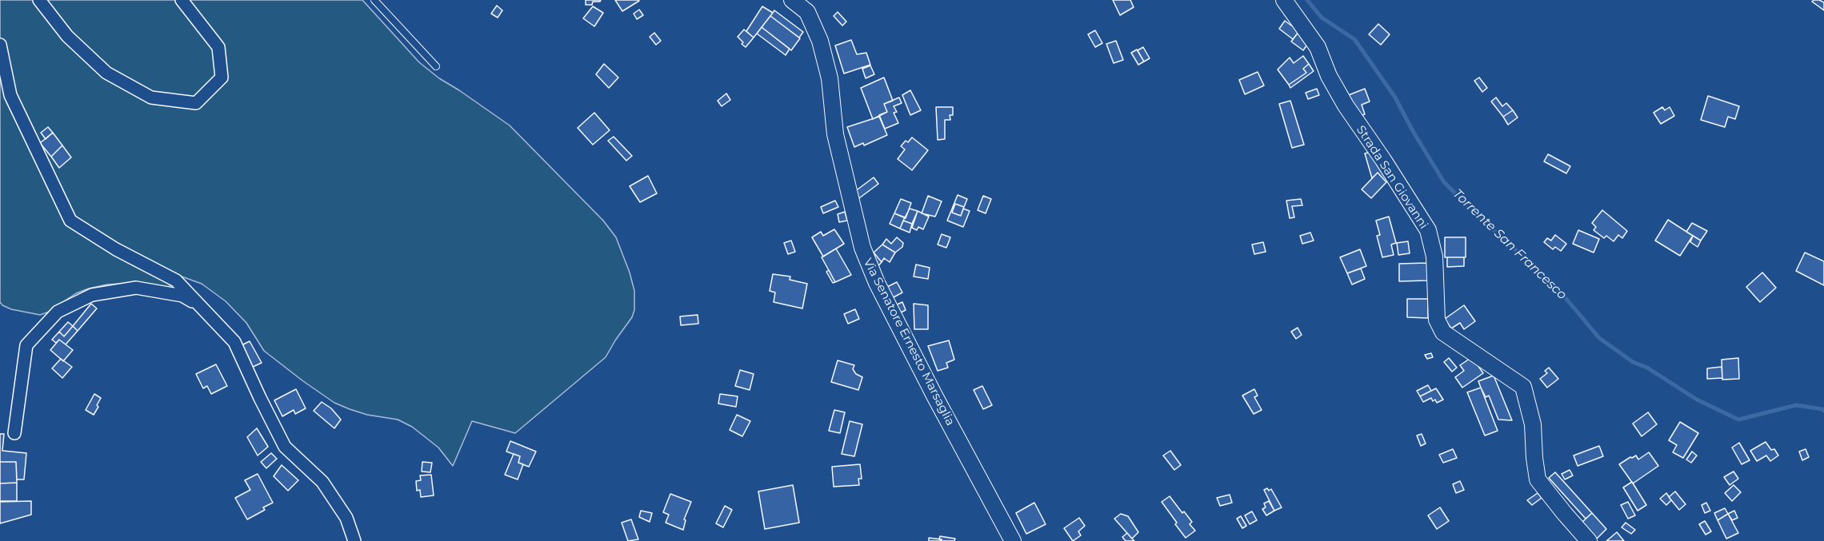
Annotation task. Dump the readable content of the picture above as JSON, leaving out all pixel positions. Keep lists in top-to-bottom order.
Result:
{
  "streets": {
    "street": ["Strada San Giovanni", "Via Senatore Ernesto Marsaglia"]
  },
  "water": ["Torrente San Francesco"]
}
